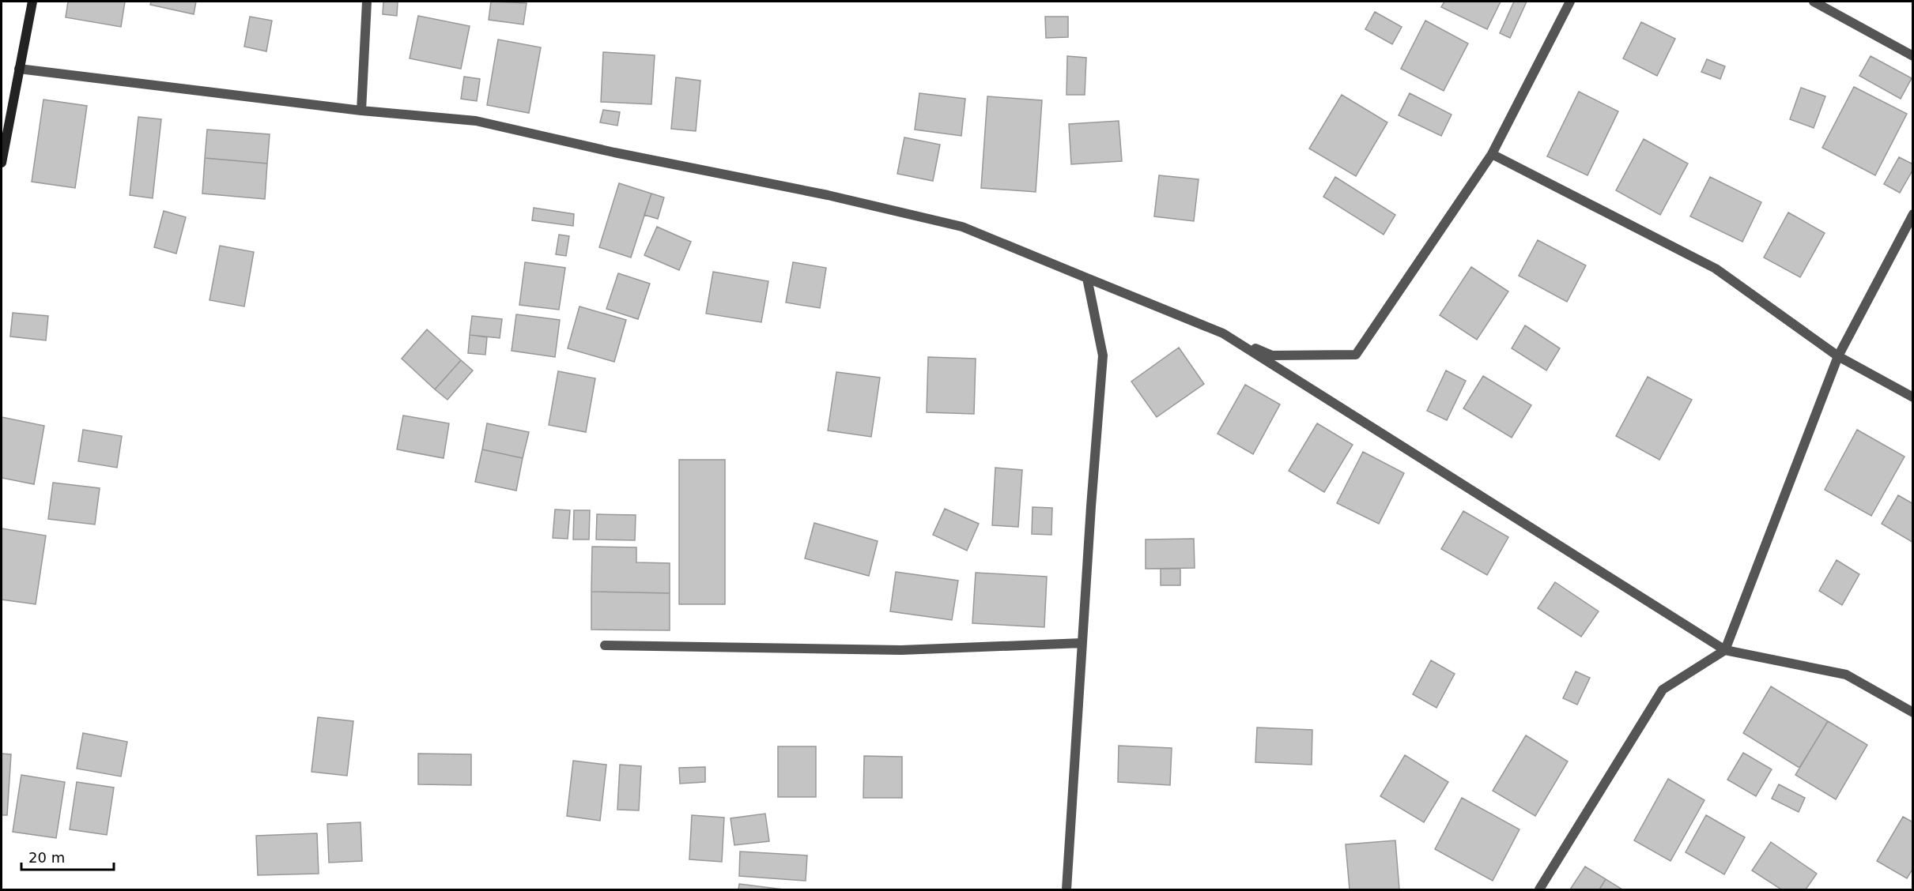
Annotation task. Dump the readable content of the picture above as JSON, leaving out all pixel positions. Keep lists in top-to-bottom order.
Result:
{
  "scale_bar": "20 m"
}
